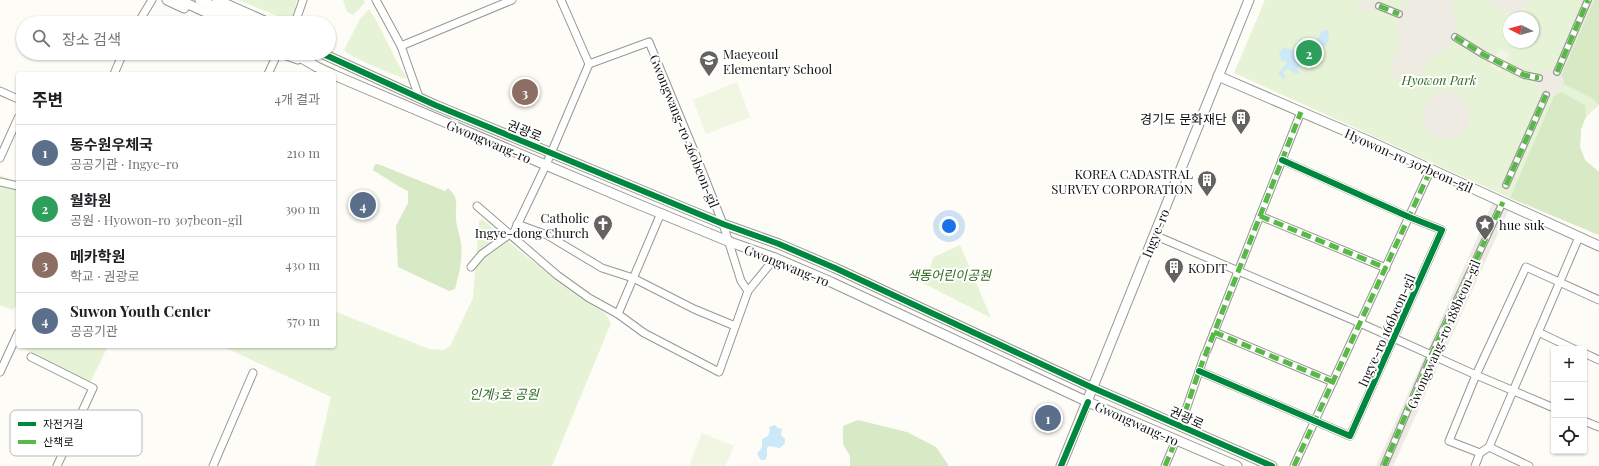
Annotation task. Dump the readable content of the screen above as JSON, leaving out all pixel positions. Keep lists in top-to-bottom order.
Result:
{
  "streets": {
    "street": [
      "권광로",
      "Gwongwang-ro 260beon-gil",
      "Gwongwang-ro",
      "Hyowon-ro 307beon-gil",
      "Ingye-ro",
      "Ingye-ro 166beon-gil",
      "Gwongwang-ro 188beon-gil"
    ]
  },
  "crossings": [
    ["권광로", "Gwongwang-ro 260beon-gil"],
    ["권광로", "Ingye-ro"],
    ["Gwongwang-ro 260beon-gil", "Gwongwang-ro"],
    ["Gwongwang-ro", "Ingye-ro"],
    ["Hyowon-ro 307beon-gil", "Ingye-ro"],
    ["Hyowon-ro 307beon-gil", "Gwongwang-ro 188beon-gil"],
    ["Ingye-ro", "Ingye-ro 166beon-gil"],
    ["Ingye-ro 166beon-gil", "Gwongwang-ro 188beon-gil"]
  ],
  "parks": ["Hyowon Park", "색동어린이공원", "인계3호 공원"],
  "places": {
    "school or university": ["Maeyeoul Elementary School"],
    "building": ["경기도 문화재단", "KOREA CADASTRAL SURVEY CORPORATION", "KODIT"],
    "church": ["Catholic Ingye-dong Church"],
    "place": ["hue suk"]
  },
  "legend": ["자전거길", "산책로"],
  "north": "left",
  "page": {
    "search": "장소 검색",
    "pins": [
      "2",
      "3",
      "4",
      "1"
    ],
    "heading": ["주변", "4개 결과"],
    "list": [
      {
        "mark": "1",
        "name": "동수원우체국",
        "note": "공공기관 · Ingye-ro",
        "value": "210 m"
      },
      {
        "mark": "2",
        "name": "월화원",
        "note": "공원 · Hyowon-ro 307beon-gil",
        "value": "390 m"
      },
      {
        "mark": "3",
        "name": "메카학원",
        "note": "학교 · 권광로",
        "value": "430 m"
      },
      {
        "mark": "4",
        "name": "Suwon Youth Center",
        "note": "공공기관",
        "value": "570 m"
      }
    ],
    "map_buttons": ["+", "−"]
  }
}
